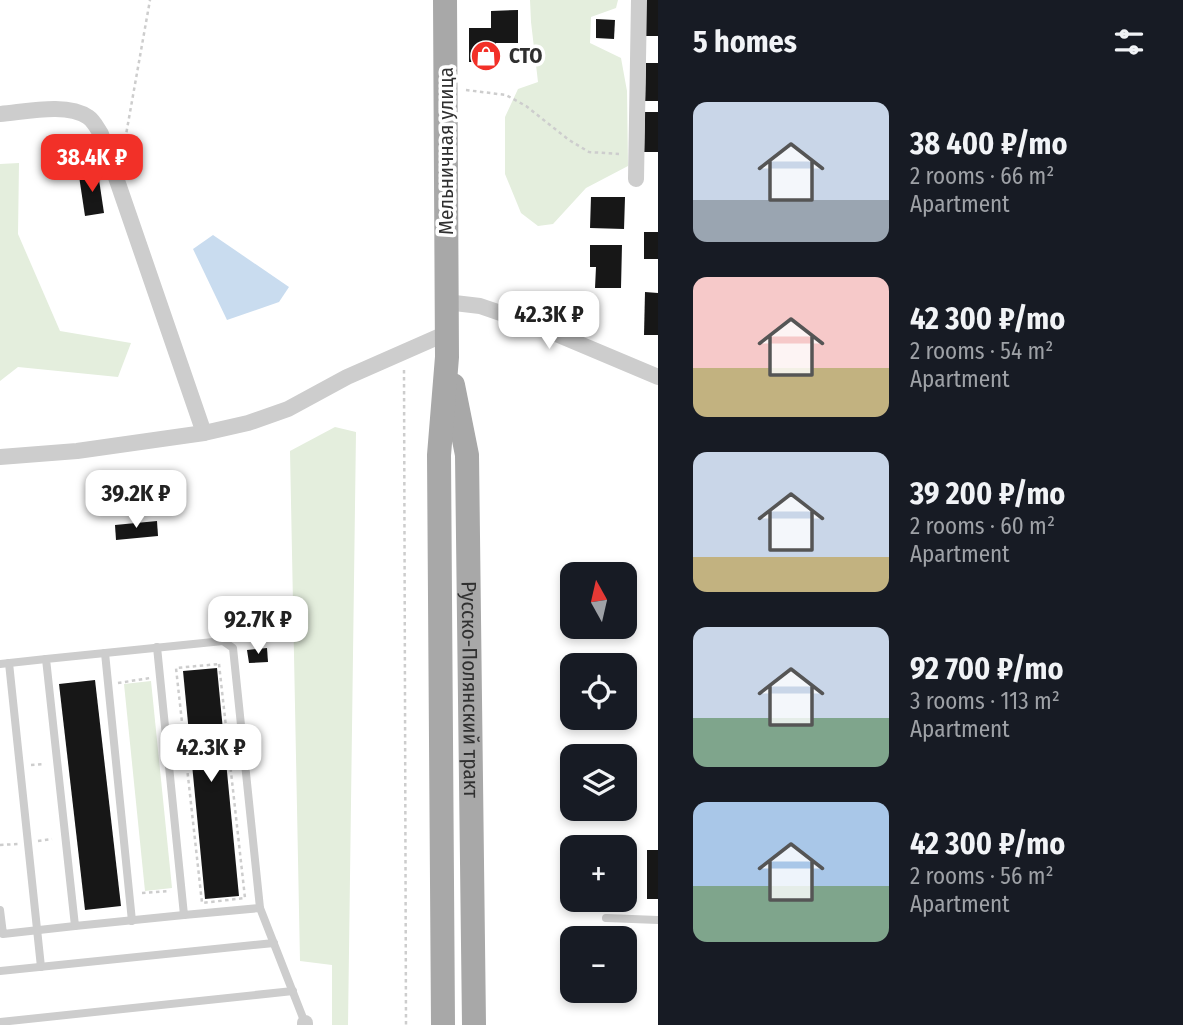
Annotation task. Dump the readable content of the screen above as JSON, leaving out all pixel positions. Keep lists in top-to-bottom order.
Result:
{
  "streets": {
    "main road": ["Мельничная улица", "Русско-Полянский тракт"]
  },
  "crossings": [
    ["Мельничная улица", "Русско-Полянский тракт"]
  ],
  "places": {
    "shop": ["СТО"]
  },
  "north": "top",
  "page": {
    "heading": "5 homes",
    "list": [
      {
        "name": "38 400 ₽/mo",
        "note": "2 rooms · 66 m² · Apartment"
      },
      {
        "name": "42 300 ₽/mo",
        "note": "2 rooms · 54 m² · Apartment"
      },
      {
        "name": "39 200 ₽/mo",
        "note": "2 rooms · 60 m² · Apartment"
      },
      {
        "name": "92 700 ₽/mo",
        "note": "3 rooms · 113 m² · Apartment"
      },
      {
        "name": "42 300 ₽/mo",
        "note": "2 rooms · 56 m² · Apartment"
      }
    ],
    "price": [
      "38.4K ₽",
      "42.3K ₽",
      "39.2K ₽",
      "92.7K ₽",
      "42.3K ₽"
    ],
    "map_buttons": ["+", "−"]
  }
}
